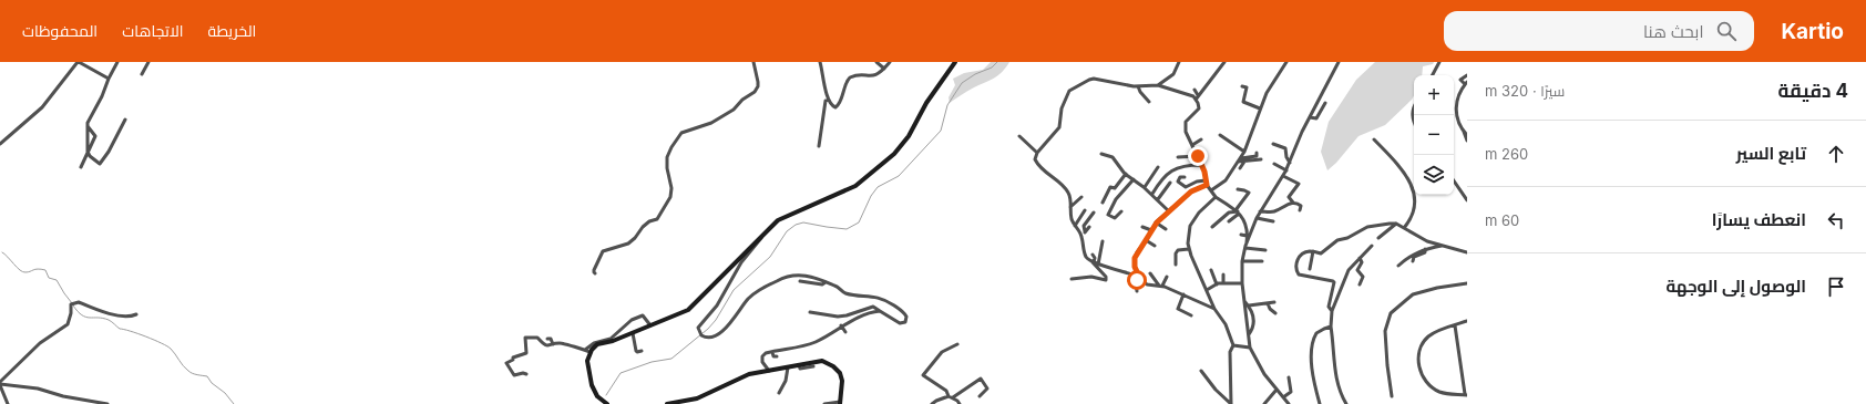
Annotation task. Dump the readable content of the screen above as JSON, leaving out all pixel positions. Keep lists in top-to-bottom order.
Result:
{
  "page": {
    "header": "Kartio",
    "search": "ابحث هنا",
    "nav": ["الخريطة", "الاتجاهات", "المحفوظات"],
    "heading": ["4 دقيقة", "سيرًا · 320 m"],
    "map_buttons": ["+", "−"],
    "list": [
      ["تابع السير", "260 m"],
      ["انعطف يسارًا", "60 m"],
      "الوصول إلى الوجهة"
    ]
  }
}
